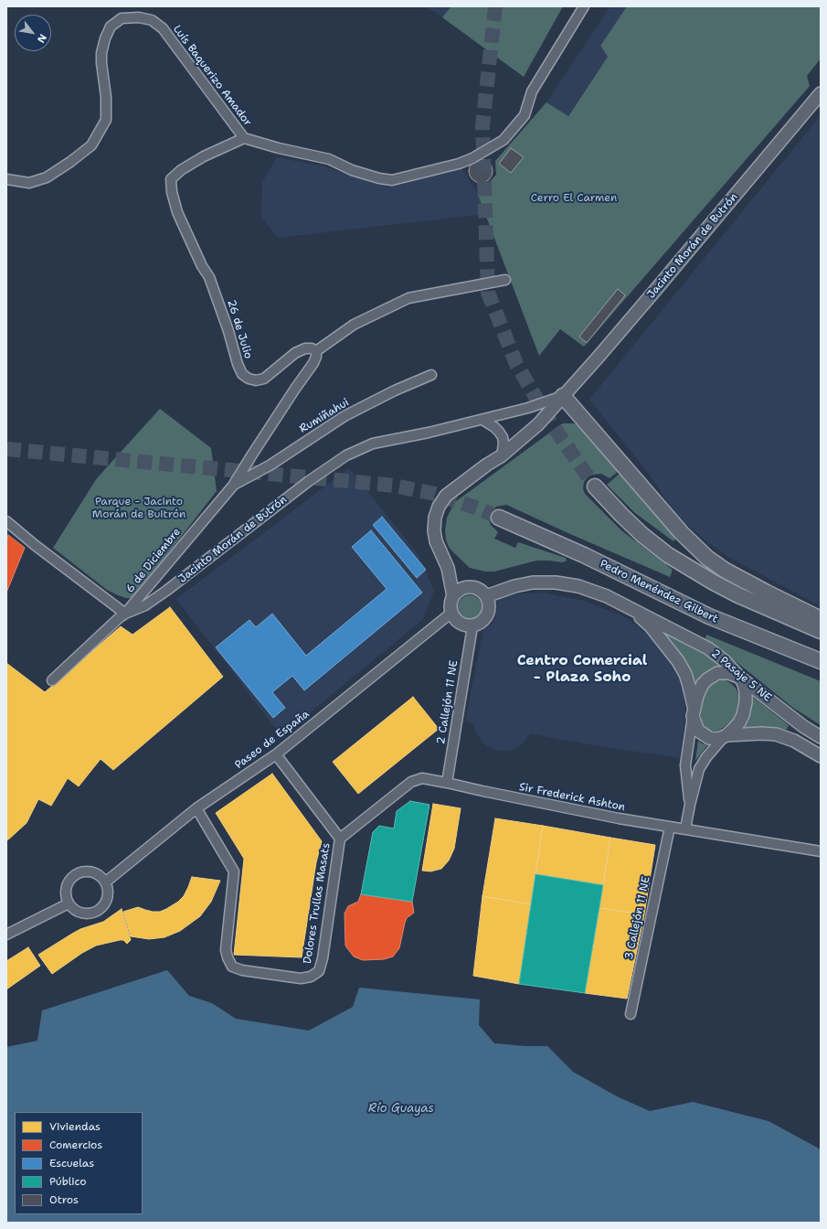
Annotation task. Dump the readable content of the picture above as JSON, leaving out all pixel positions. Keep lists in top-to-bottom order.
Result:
{
  "streets": {
    "main road": ["Pedro Menéndez Gilbert"],
    "street": [
      "Luís Baquerizo Amador",
      "Jacinto Morán de Butrón",
      "26 de Julio",
      "Rumiñahui",
      "6 de Diciembre",
      "2 Pasaje 5 NE",
      "2 Callejón 11 NE",
      "Paseo de España",
      "Sir Frederick Ashton",
      "Dolores Trullas Masats",
      "3 Callejón 11 NE"
    ]
  },
  "crossings": [
    ["Luís Baquerizo Amador", "26 de Julio"],
    ["Jacinto Morán de Butrón", "6 de Diciembre"],
    ["Jacinto Morán de Butrón", "2 Pasaje 5 NE"],
    ["Jacinto Morán de Butrón", "2 Callejón 11 NE"],
    ["Jacinto Morán de Butrón", "Paseo de España"],
    ["26 de Julio", "6 de Diciembre"],
    ["Rumiñahui", "6 de Diciembre"],
    ["2 Pasaje 5 NE", "2 Callejón 11 NE"],
    ["2 Pasaje 5 NE", "Paseo de España"],
    ["2 Callejón 11 NE", "Paseo de España"],
    ["2 Callejón 11 NE", "Sir Frederick Ashton"],
    ["Paseo de España", "Dolores Trullas Masats"],
    ["Sir Frederick Ashton", "Dolores Trullas Masats"],
    ["Sir Frederick Ashton", "3 Callejón 11 NE"]
  ],
  "districts": ["Centro Comercial - Plaza Soho"],
  "water": ["Río Guayas"],
  "parks": ["Cerro El Carmen", "Parque - Jacinto Morán de Buitrón"],
  "legend": [
    "Viviendas",
    "Comercios",
    "Escuelas",
    "Público",
    "Otros"
  ],
  "north": "bottom right"
}
